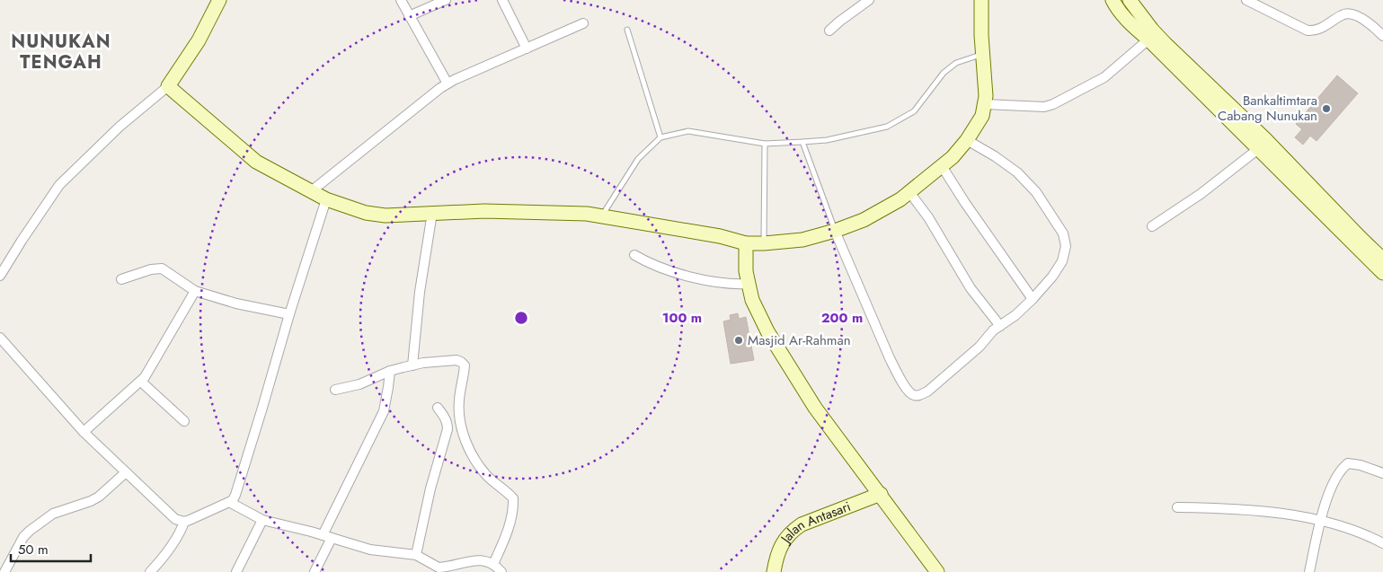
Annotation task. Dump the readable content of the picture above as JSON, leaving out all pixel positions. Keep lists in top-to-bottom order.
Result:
{
  "streets": {
    "street": ["Jalan Antasari"]
  },
  "districts": ["NUNUKAN TENGAH"],
  "places": ["Bankaltimtara Cabang Nunukan", "Masjid Ar-Rahman"],
  "scale_bar": "50 m",
  "rings": ["100 m", "200 m"]
}
